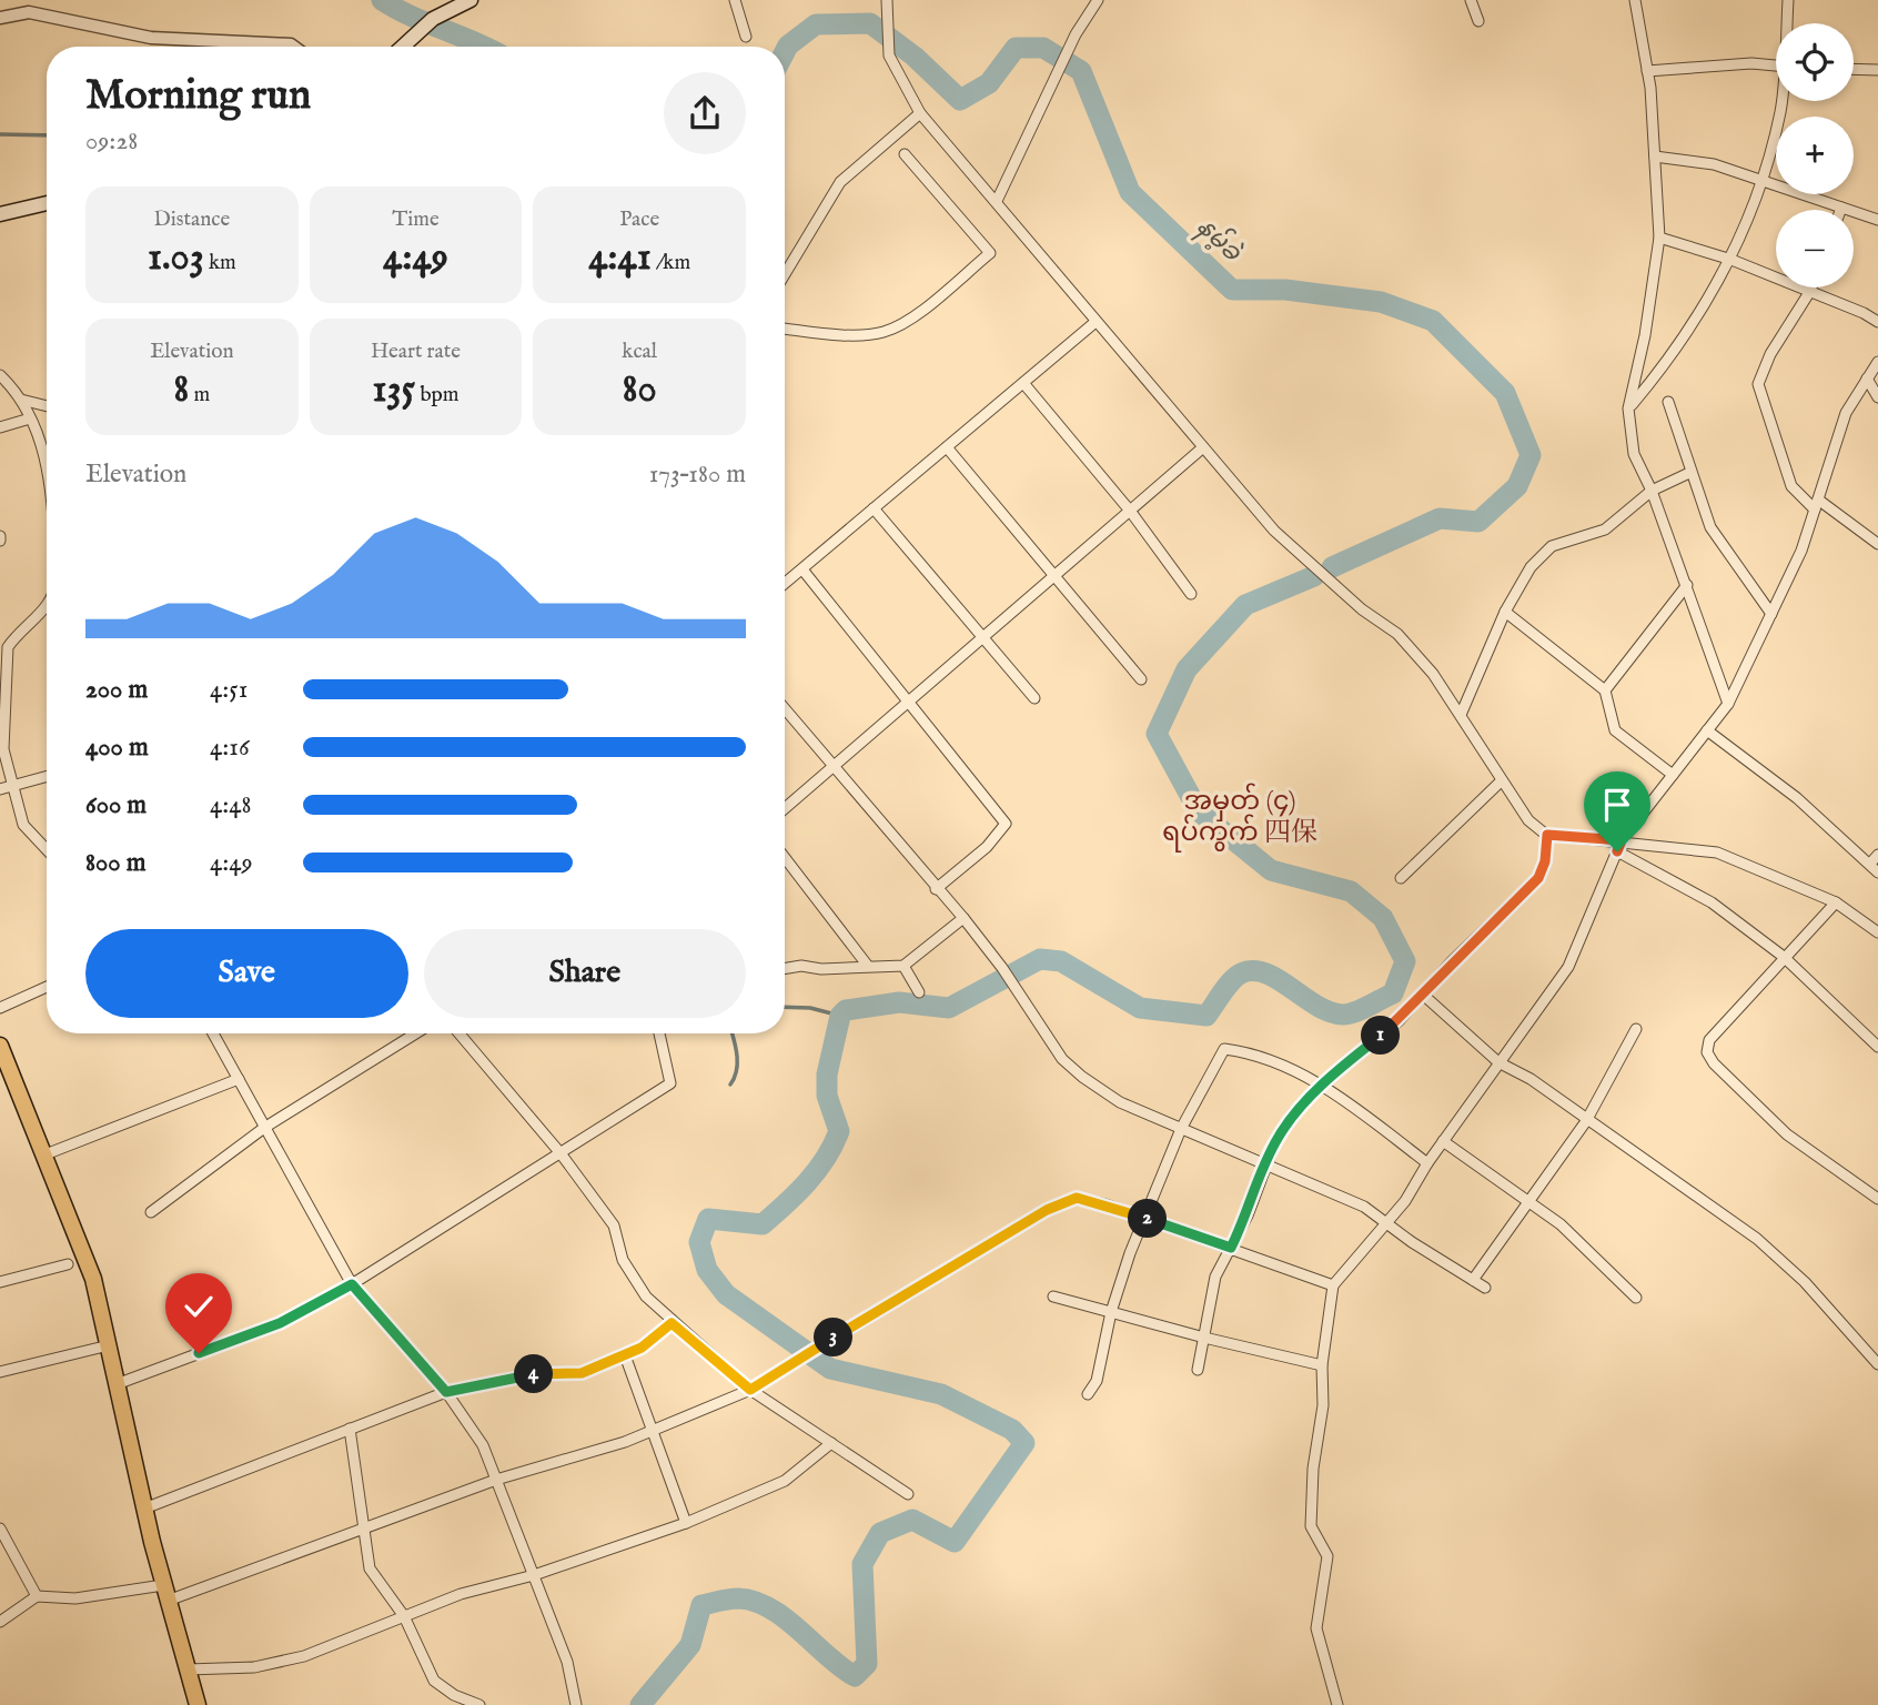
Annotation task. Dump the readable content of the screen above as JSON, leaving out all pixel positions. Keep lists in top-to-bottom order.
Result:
{
  "districts": ["အမှတ် (၄) ရပ်ကွက် 四保"],
  "water": ["နမ့်ခဲ"],
  "page": {
    "map_buttons": ["+", "−"],
    "heading": ["Morning run", "09:28"],
    "stats": [
      ["Distance", "1.03 km"],
      ["Time", "4:49"],
      ["Pace", "4:41 /km"],
      ["Elevation", "8 m"],
      ["Heart rate", "135 bpm"],
      ["kcal", "80"]
    ],
    "chart": ["Elevation", "173–180 m"],
    "list": [
      {
        "name": "200 m",
        "note": "4:51"
      },
      {
        "name": "400 m",
        "note": "4:16"
      },
      {
        "name": "600 m",
        "note": "4:48"
      },
      {
        "name": "800 m",
        "note": "4:49"
      }
    ],
    "buttons": ["Save", "Share"],
    "pins": [
      "1",
      "2",
      "3",
      "4"
    ]
  }
}
